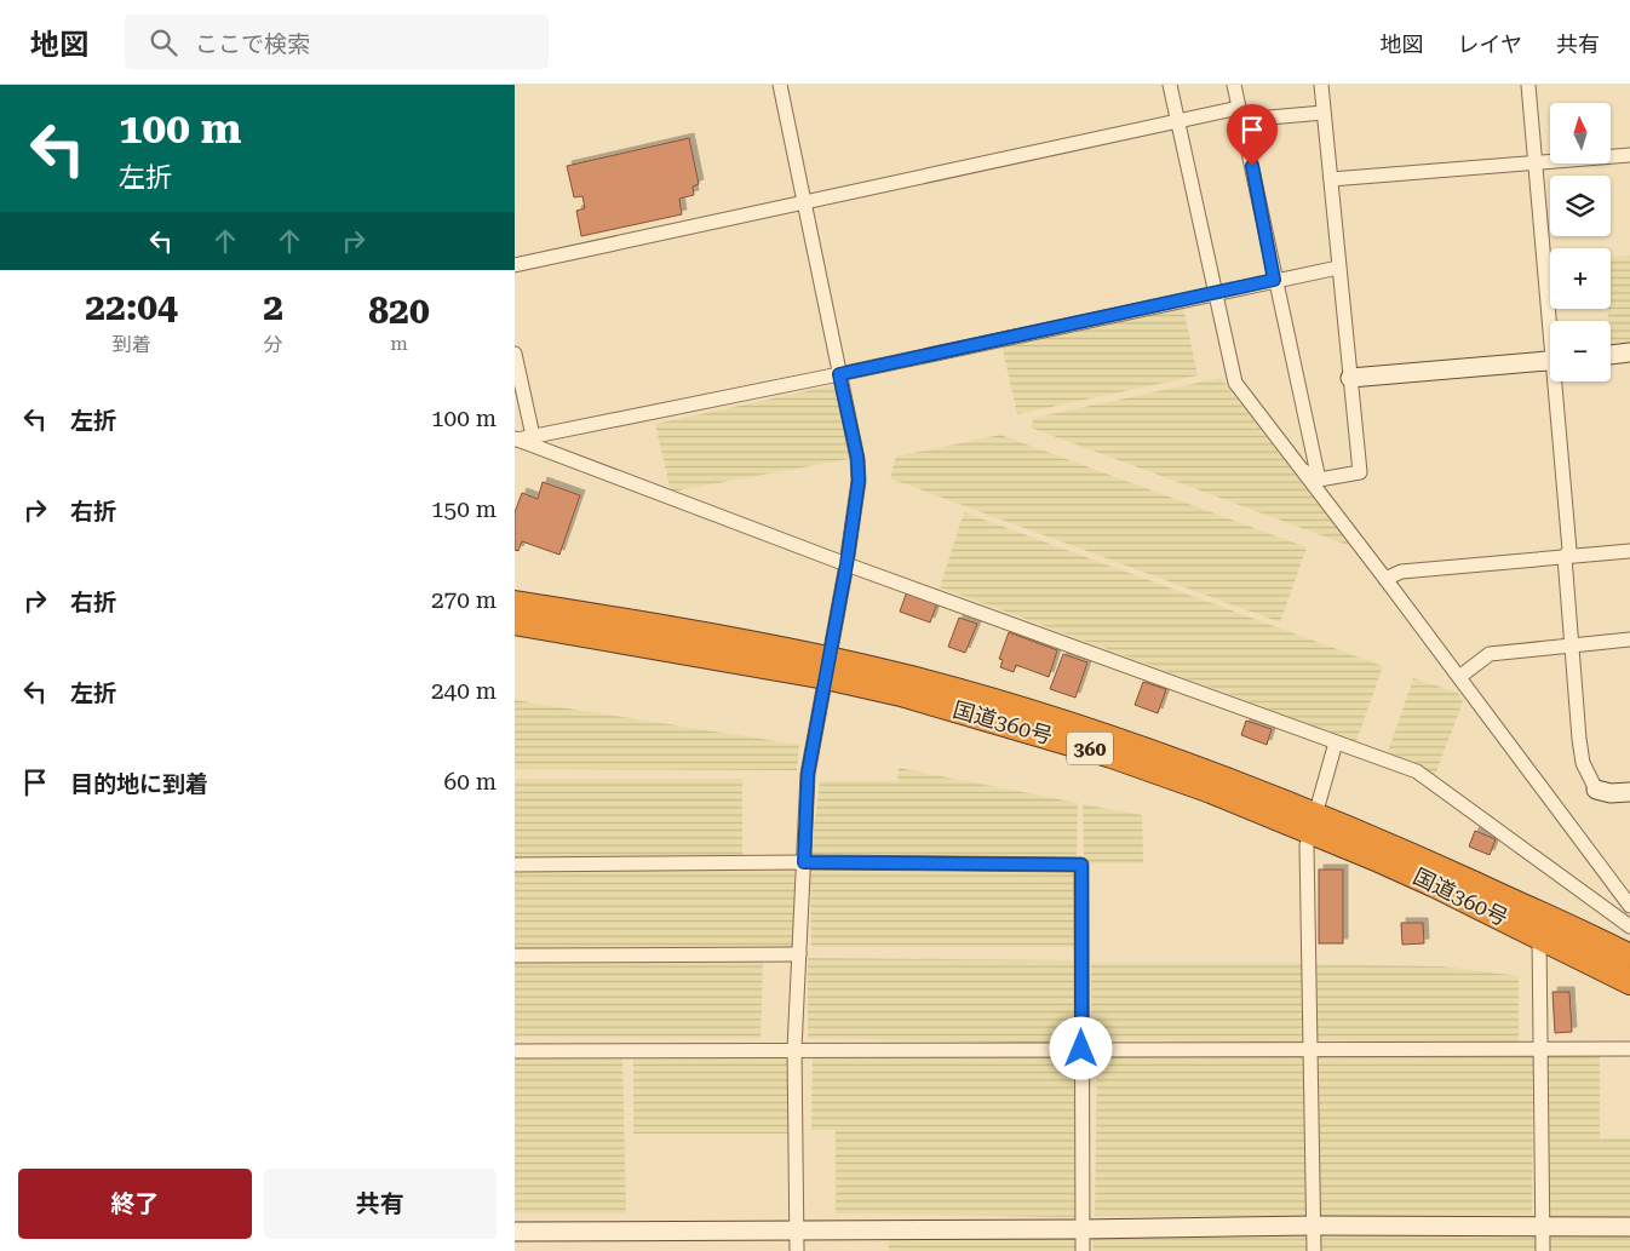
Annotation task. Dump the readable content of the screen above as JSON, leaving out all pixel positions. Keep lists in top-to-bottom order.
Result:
{
  "streets": {
    "highway": ["国道360号", "360"]
  },
  "north": "top",
  "page": {
    "header": "地図",
    "search": "ここで検索",
    "nav": ["地図", "レイヤ", "共有"],
    "turn": ["100 m", "左折"],
    "map_buttons": ["+", "−"],
    "eta": [
      "22:04",
      "到着",
      "2",
      "分",
      "820",
      "m"
    ],
    "list": [
      {
        "name": "左折",
        "value": "100 m"
      },
      {
        "name": "右折",
        "value": "150 m"
      },
      {
        "name": "右折",
        "value": "270 m"
      },
      {
        "name": "左折",
        "value": "240 m"
      },
      {
        "name": "目的地に到着",
        "value": "60 m"
      }
    ],
    "buttons": ["終了", "共有"]
  }
}
